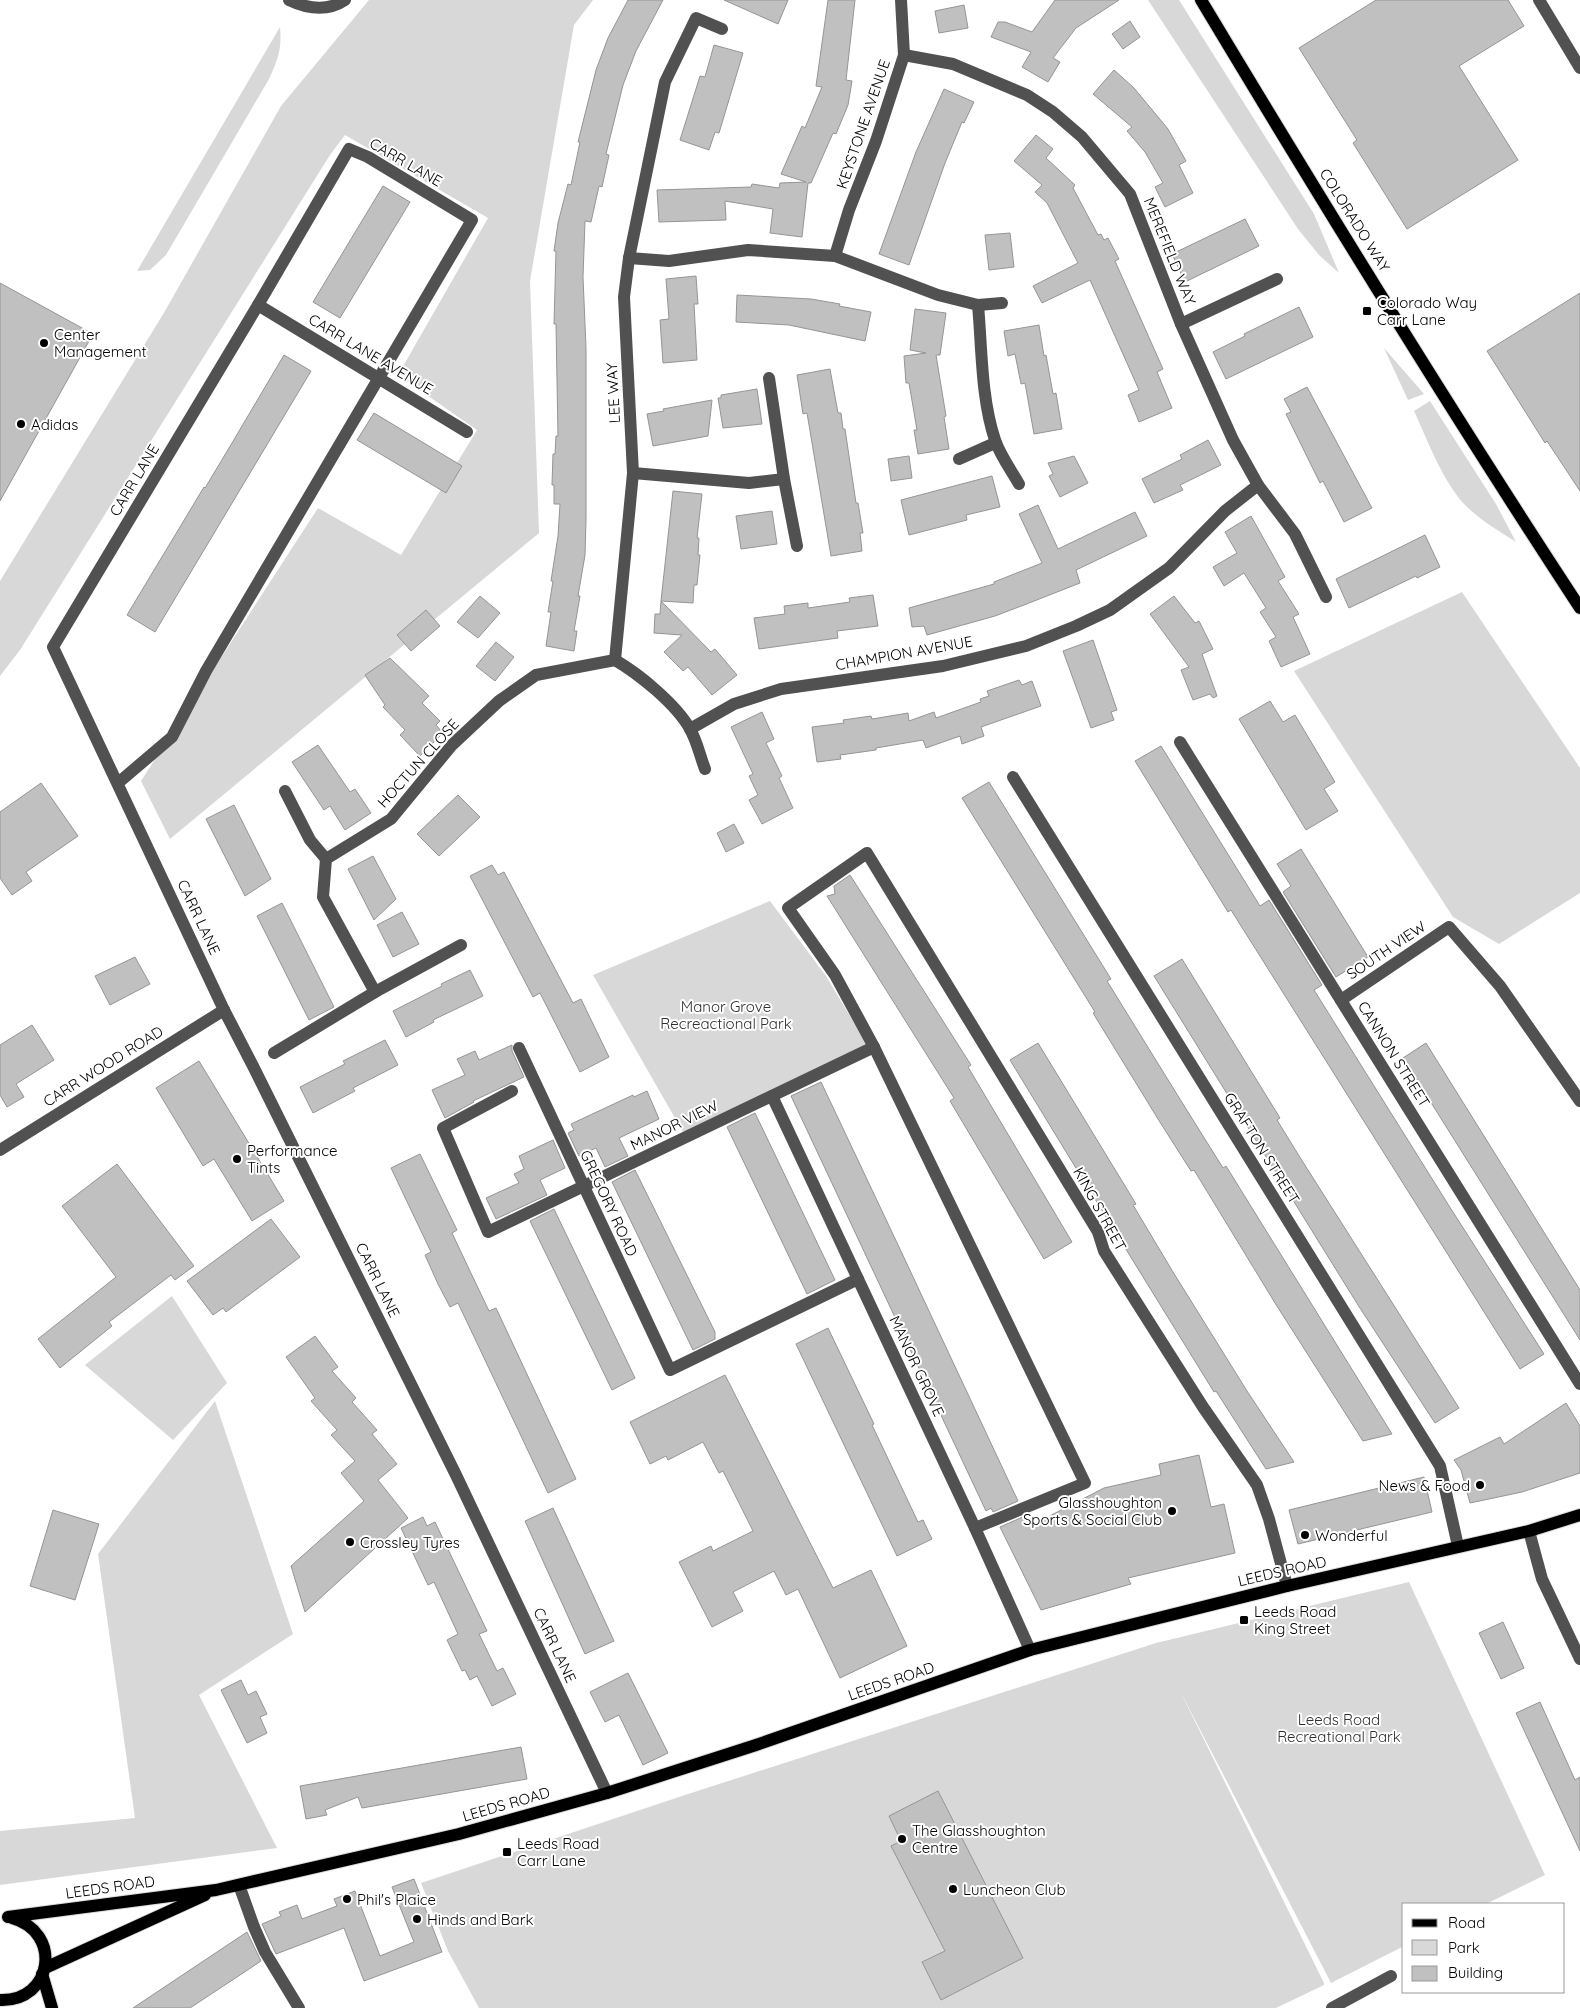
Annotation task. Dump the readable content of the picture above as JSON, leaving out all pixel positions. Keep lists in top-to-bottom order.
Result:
{
  "streets": {
    "main road": ["COLORADO WAY", "LEEDS ROAD"],
    "street": [
      "KEYSTONE AVENUE",
      "CARR LANE",
      "MEREFIELD WAY",
      "CARR LANE AVENUE",
      "LEE WAY",
      "CHAMPION AVENUE",
      "HOCTUN CLOSE",
      "SOUTH VIEW",
      "CANNON STREET",
      "CARR WOOD ROAD",
      "MANOR VIEW",
      "GRAFTON STREET",
      "GREGORY ROAD",
      "KING STREET",
      "MANOR GROVE"
    ]
  },
  "crossings": [
    ["KEYSTONE AVENUE", "MEREFIELD WAY"],
    ["CARR LANE", "CARR LANE AVENUE"],
    ["CARR LANE", "CARR WOOD ROAD"],
    ["CARR LANE", "LEEDS ROAD"],
    ["MEREFIELD WAY", "CHAMPION AVENUE"],
    ["LEE WAY", "HOCTUN CLOSE"],
    ["SOUTH VIEW", "CANNON STREET"],
    ["MANOR VIEW", "GREGORY ROAD"],
    ["MANOR VIEW", "KING STREET"],
    ["MANOR VIEW", "MANOR GROVE"],
    ["GRAFTON STREET", "LEEDS ROAD"],
    ["GREGORY ROAD", "MANOR GROVE"],
    ["KING STREET", "LEEDS ROAD"],
    ["MANOR GROVE", "LEEDS ROAD"]
  ],
  "parks": ["Manor Grove Recreactional Park", "Leeds Road Recreational Park"],
  "places": {
    "transit": ["Colorado Way Carr Lane", "Leeds Road King Street", "Leeds Road Carr Lane"],
    "other": [
      "Center Management",
      "Adidas",
      "Performance Tints",
      "News & Food",
      "Glasshoughton Sports & Social Club",
      "Wonderful",
      "Crossley Tyres",
      "The Glasshoughton Centre",
      "Luncheon Club",
      "Phil's Plaice",
      "Hinds and Bark"
    ]
  },
  "legend": ["Road", "Park", "Building"]
}
